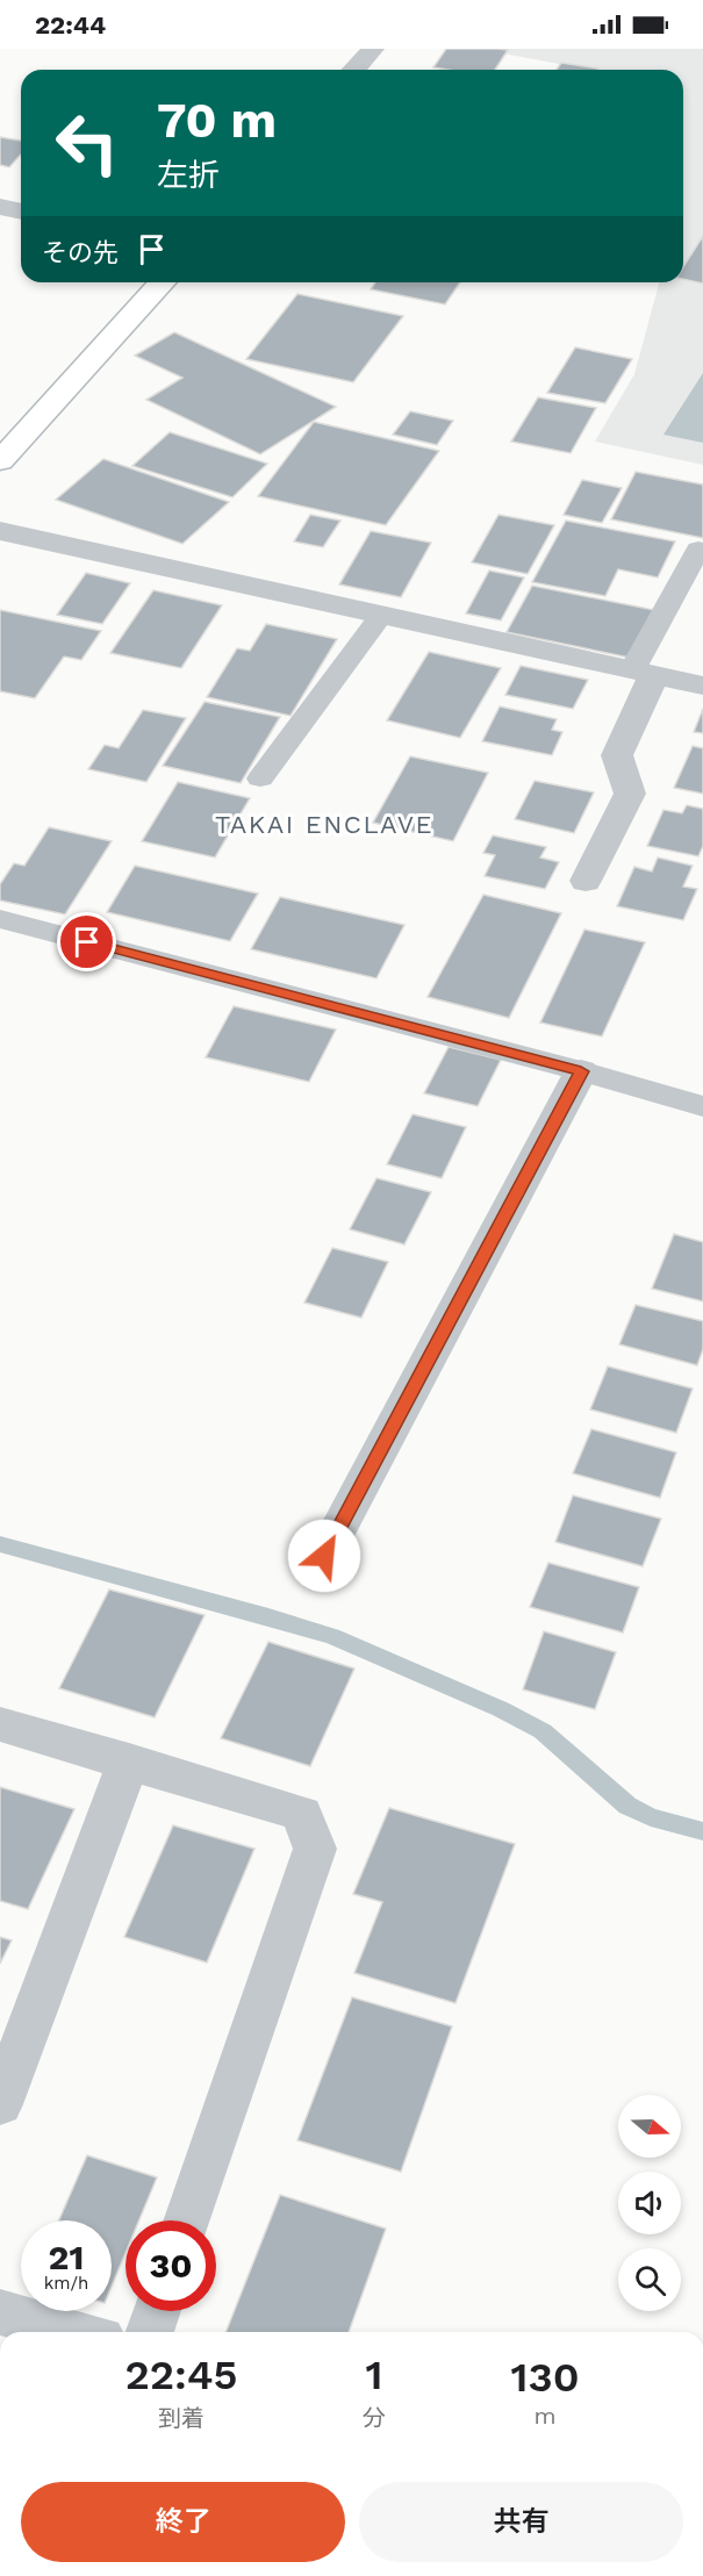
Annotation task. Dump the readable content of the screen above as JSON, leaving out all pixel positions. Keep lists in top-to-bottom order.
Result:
{
  "districts": ["TAKAI ENCLAVE"],
  "north": "right",
  "page": {
    "status": "22:44",
    "turn": ["70 m", "左折"],
    "then": "その先",
    "speed": "21 km/h",
    "limit": "30",
    "eta": [
      "22:45",
      "到着",
      "1",
      "分",
      "130",
      "m"
    ],
    "buttons": ["終了", "共有"]
  }
}
